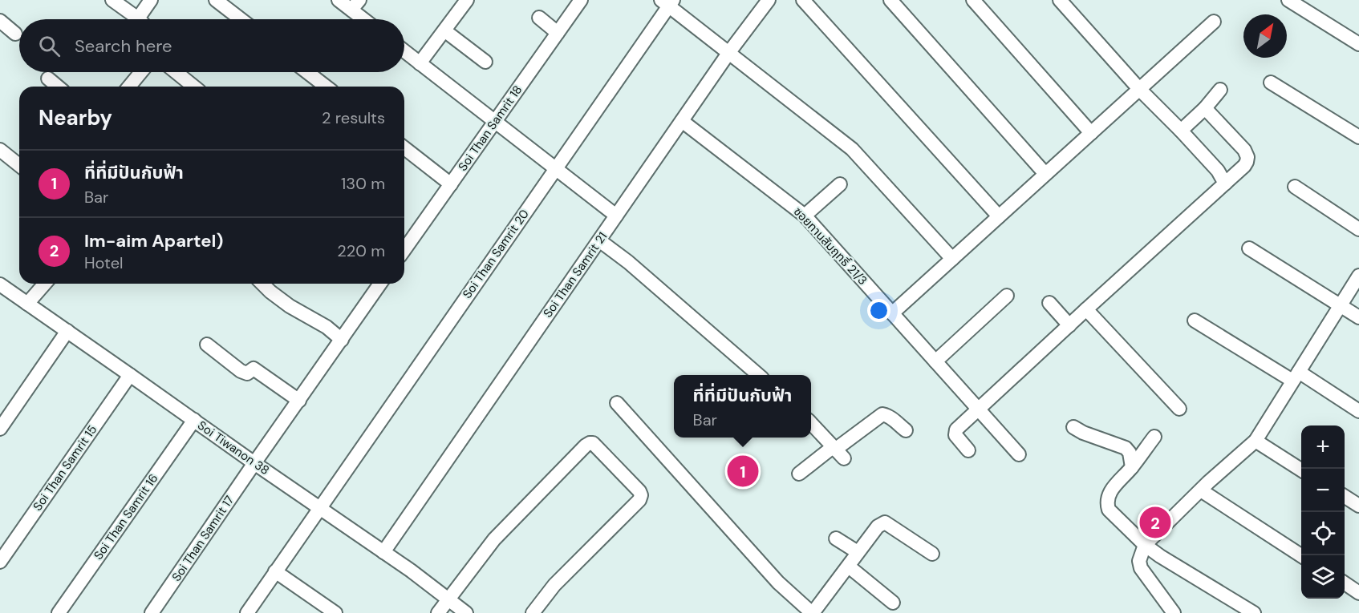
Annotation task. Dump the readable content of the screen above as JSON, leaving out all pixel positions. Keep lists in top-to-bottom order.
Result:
{
  "streets": {
    "street": [
      "Soi Than Samrit 18",
      "ซอยทานสัมฤทธิ์ 21/3",
      "Soi Than Samrit 20",
      "Soi Than Samrit 21",
      "Soi Tiwanon 38",
      "Soi Than Samrit 15",
      "Soi Than Samrit 16",
      "Soi Than Samrit 17"
    ]
  },
  "crossings": [
    ["ซอยทานสัมฤทธิ์ 21/3", "Soi Than Samrit 21"],
    ["Soi Than Samrit 20", "Soi Tiwanon 38"],
    ["Soi Than Samrit 21", "Soi Tiwanon 38"],
    ["Soi Tiwanon 38", "Soi Than Samrit 15"],
    ["Soi Tiwanon 38", "Soi Than Samrit 16"],
    ["Soi Tiwanon 38", "Soi Than Samrit 17"]
  ],
  "north": "top right",
  "page": {
    "search": "Search here",
    "heading": ["Nearby", "2 results"],
    "list": [
      {
        "mark": "1",
        "name": "ที่ที่มีปันกับฟ้า",
        "note": "Bar",
        "value": "130 m"
      },
      {
        "mark": "2",
        "name": "Im-aim Apartel)",
        "note": "Hotel",
        "value": "220 m"
      }
    ],
    "popup": ["ที่ที่มีปันกับฟ้า", "Bar"],
    "map_buttons": ["+", "−"],
    "pins": ["1", "2"]
  }
}
